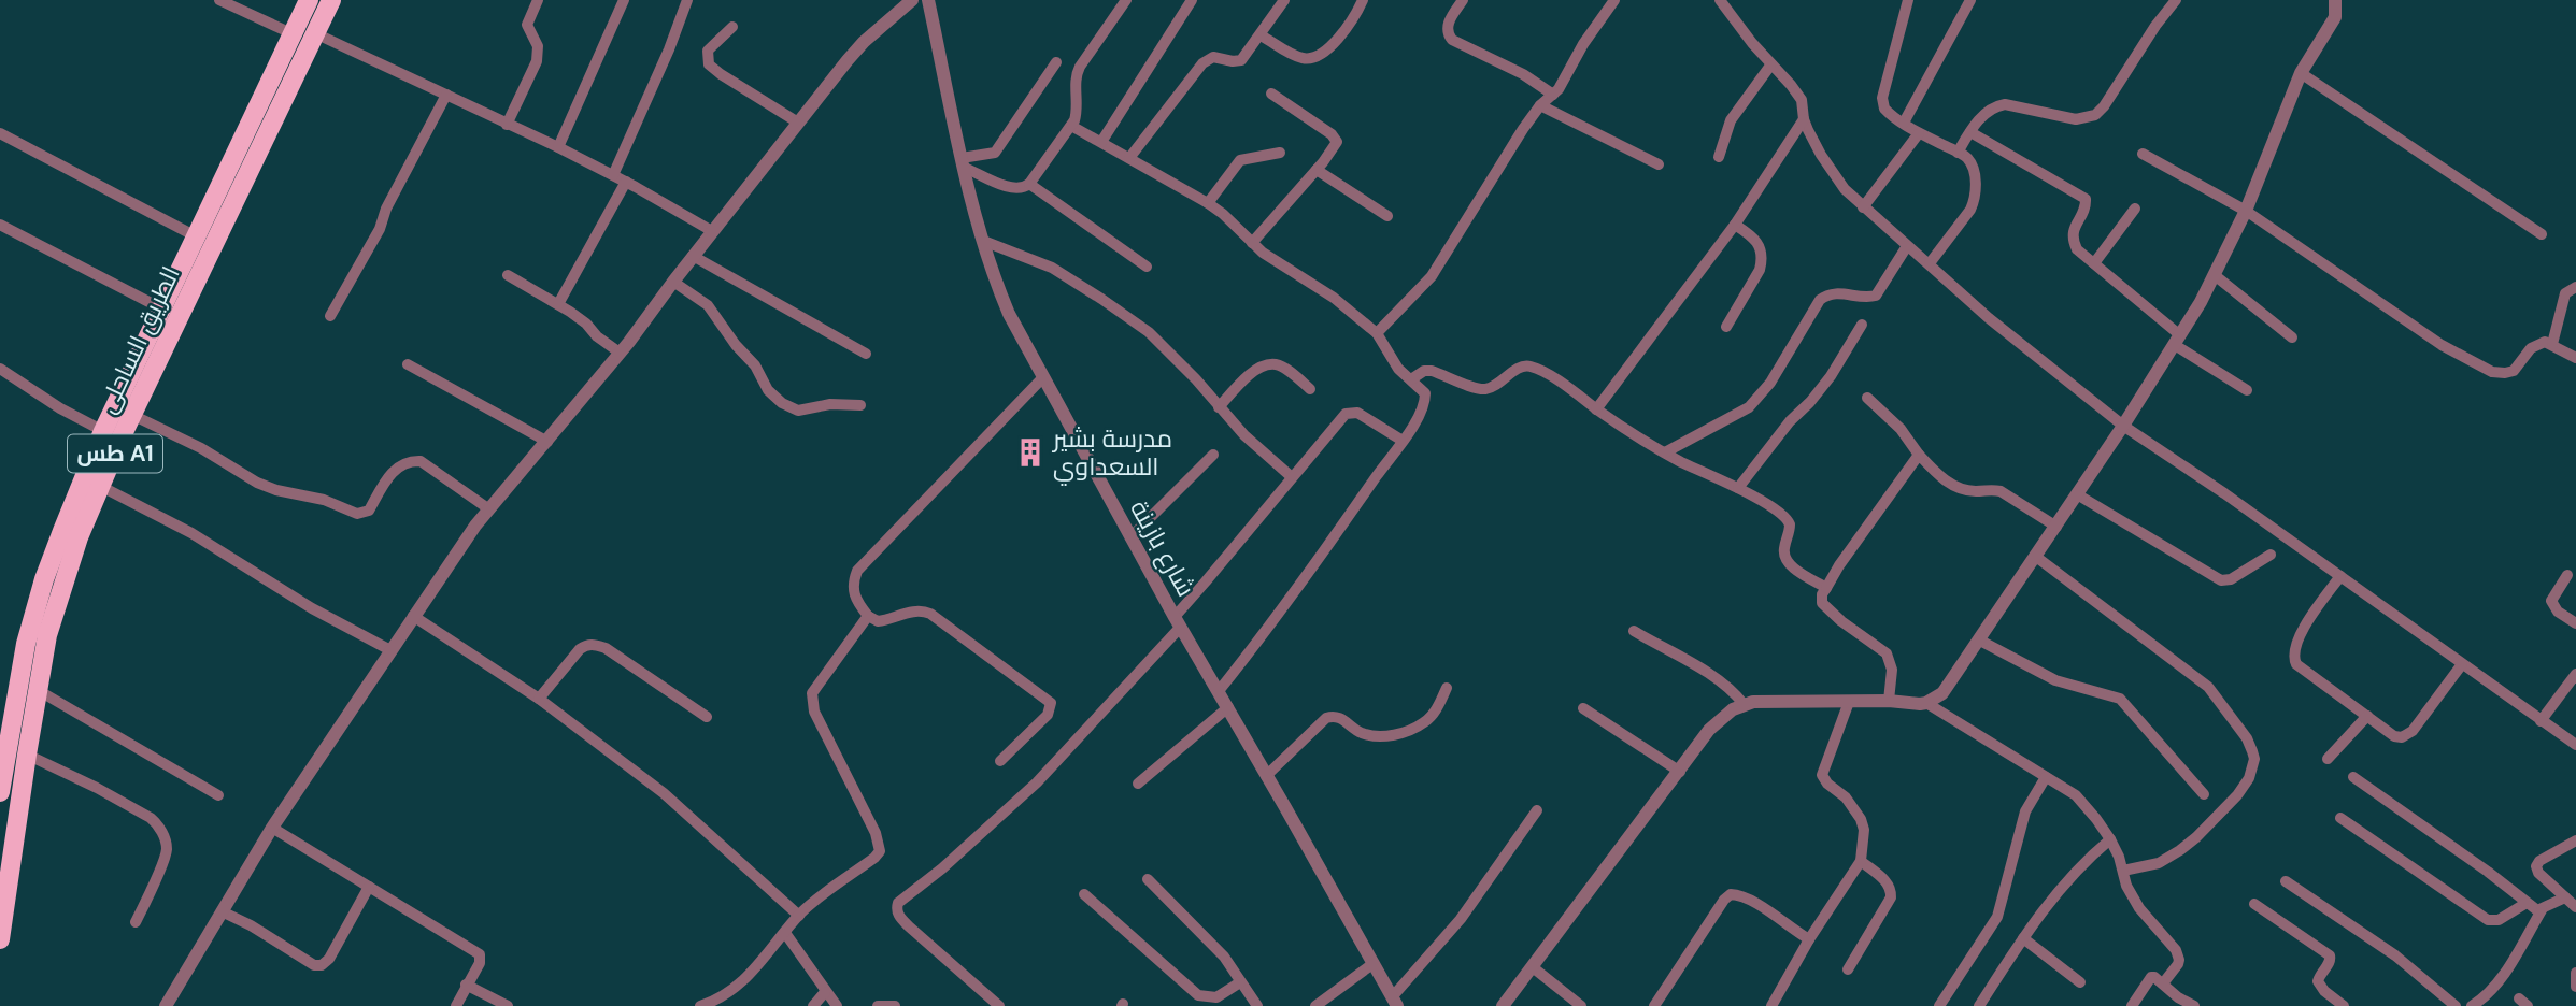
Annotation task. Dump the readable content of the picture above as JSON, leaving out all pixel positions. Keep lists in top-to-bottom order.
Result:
{
  "streets": {
    "highway": ["الطريق الساحلى", "طس A1"],
    "street": ["شارع بازينة"]
  },
  "places": {
    "building": ["مدرسة بشير السعداوي"]
  }
}
